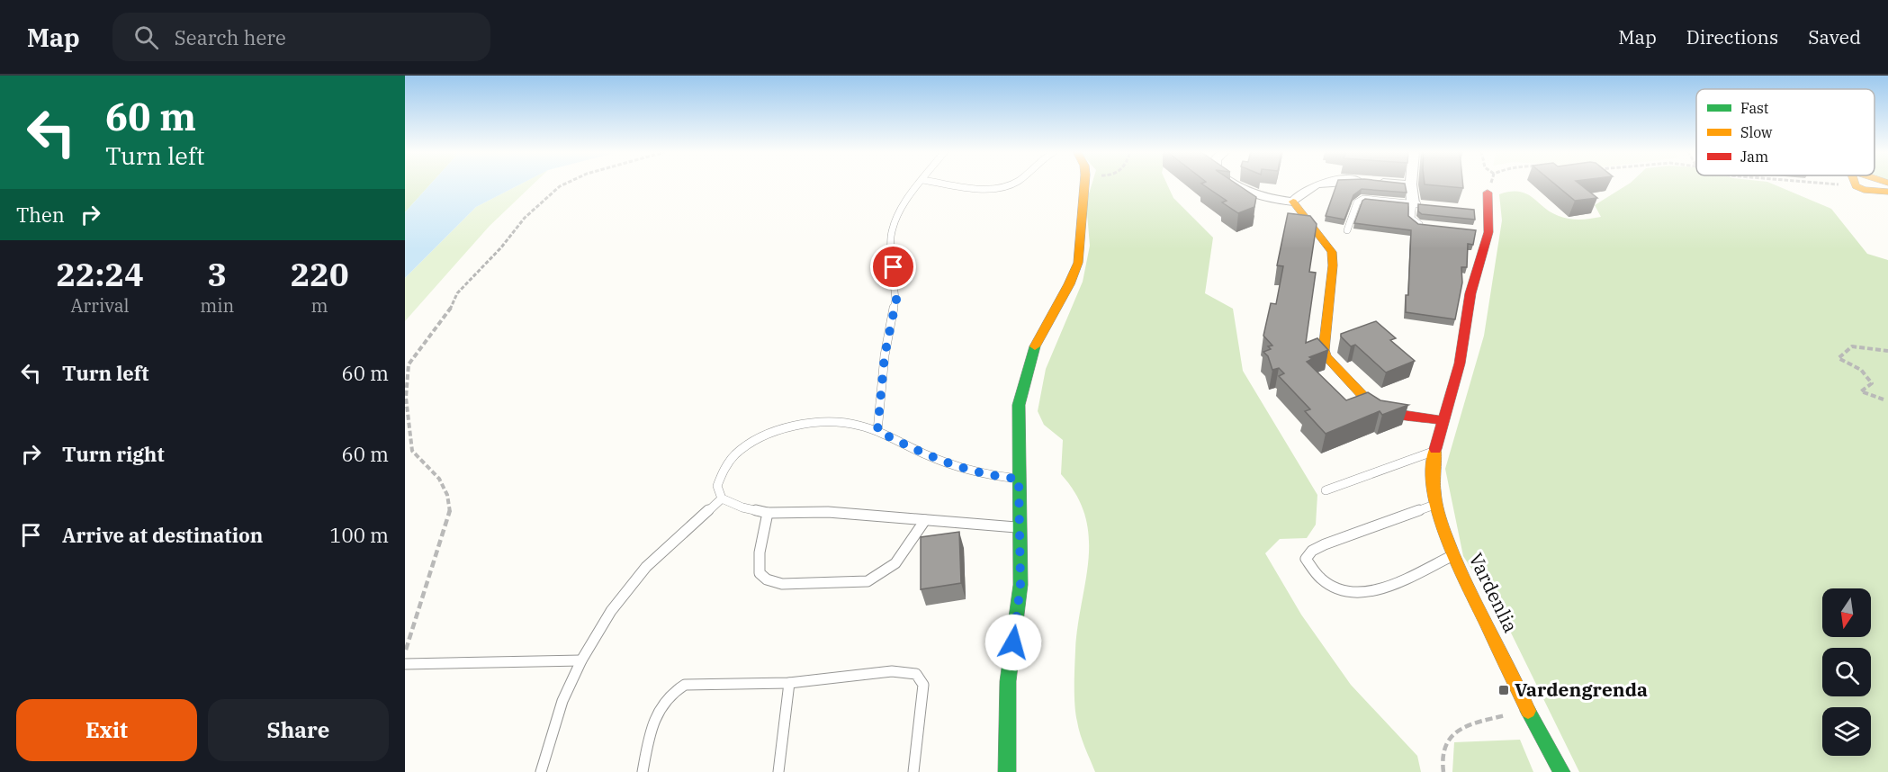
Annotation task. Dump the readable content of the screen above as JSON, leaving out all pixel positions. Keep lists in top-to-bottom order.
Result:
{
  "streets": {
    "street": ["Vardenlia"]
  },
  "places": {
    "transit": ["Vardengrenda"]
  },
  "legend": ["Fast", "Slow", "Jam"],
  "north": "bottom",
  "page": {
    "header": "Map",
    "search": "Search here",
    "nav": ["Map", "Directions", "Saved"],
    "turn": ["60 m", "Turn left"],
    "then": "Then",
    "eta": [
      "22:24",
      "Arrival",
      "3",
      "min",
      "220",
      "m"
    ],
    "list": [
      {
        "name": "Turn left",
        "value": "60 m"
      },
      {
        "name": "Turn right",
        "value": "60 m"
      },
      {
        "name": "Arrive at destination",
        "value": "100 m"
      }
    ],
    "buttons": ["Exit", "Share"]
  }
}
